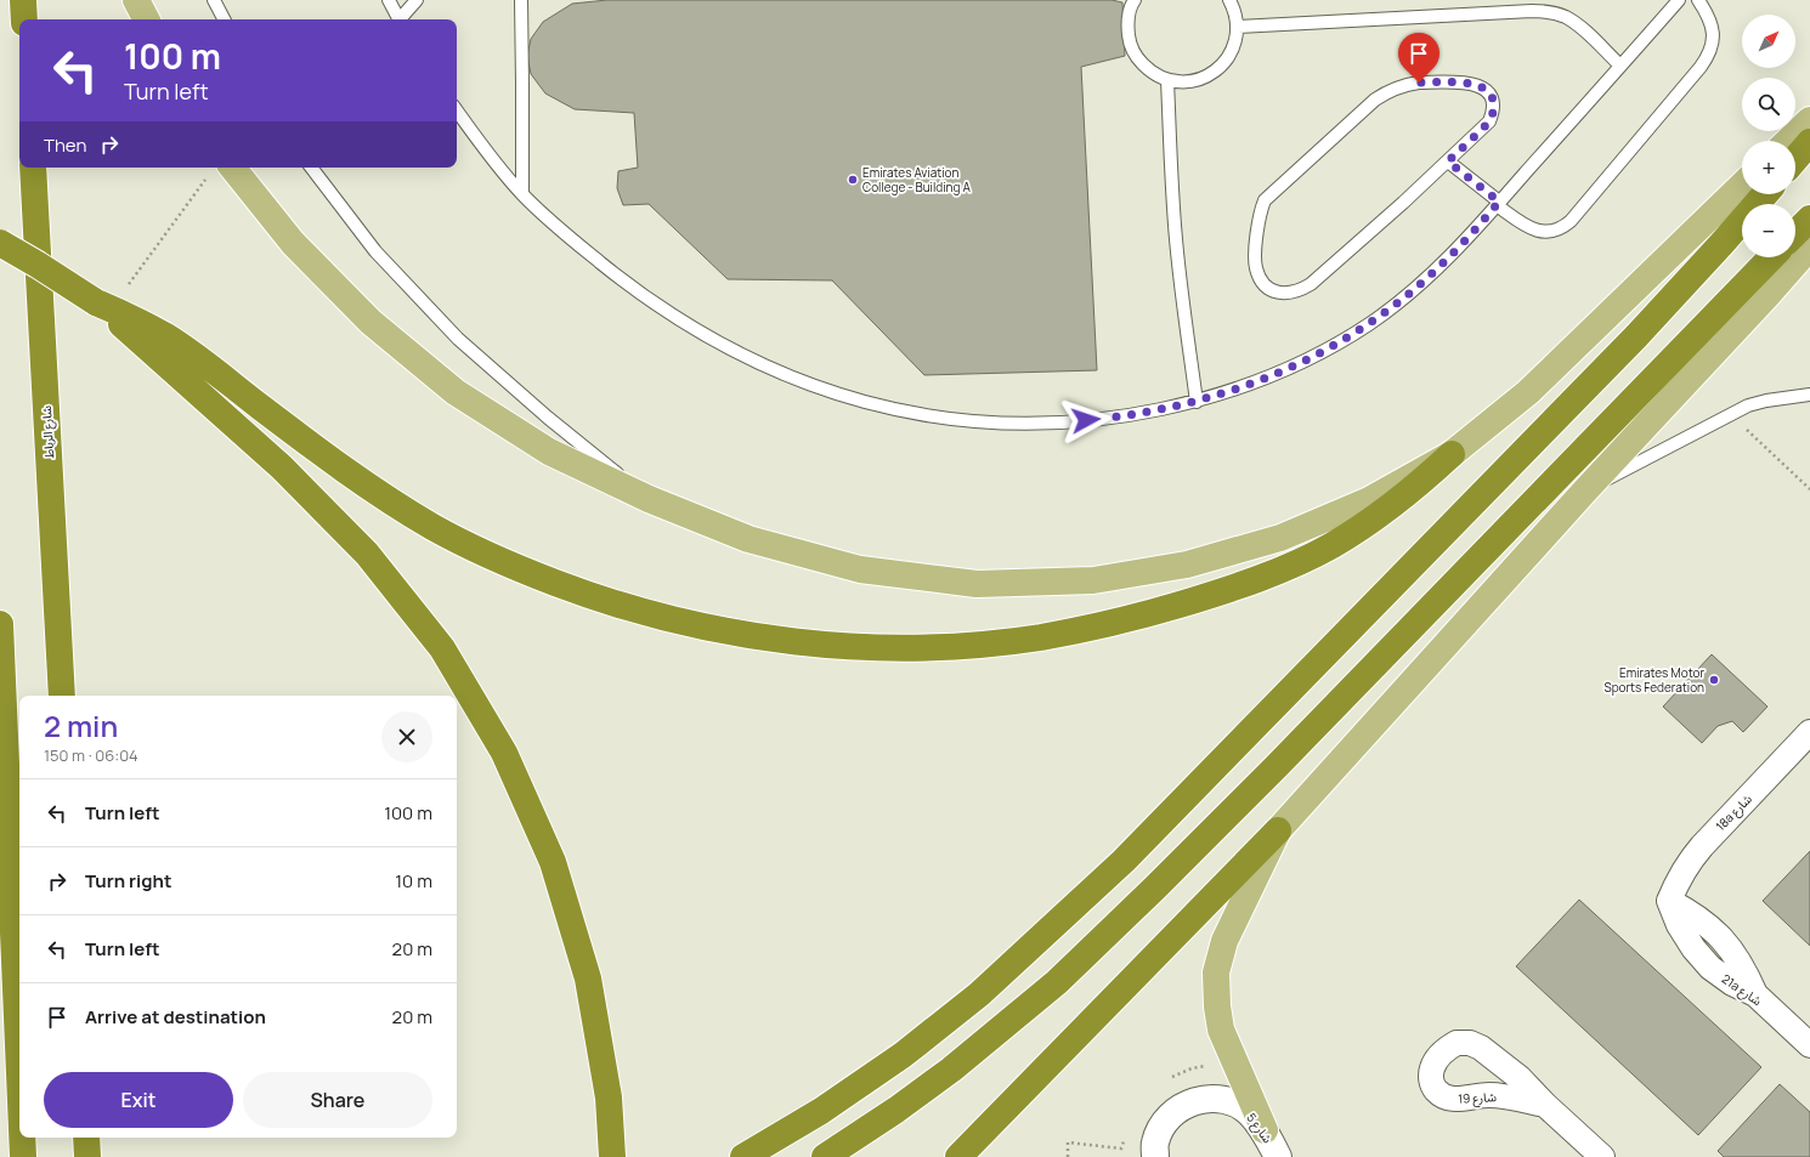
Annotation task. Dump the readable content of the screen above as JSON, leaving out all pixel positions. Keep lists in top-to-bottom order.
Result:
{
  "streets": {
    "highway": ["شارع الرباط"],
    "street": ["18a شارع", "21a شارع", "شارع 5"]
  },
  "crossings": [
    ["18a شارع", "21a شارع"]
  ],
  "places": ["Emirates Aviation College - Building A", "Emirates Motor Sports Federation"],
  "north": "top right",
  "page": {
    "map_buttons": ["+", "−"],
    "turn": ["100 m", "Turn left"],
    "then": "Then",
    "heading": ["2 min", "150 m · 06:04"],
    "list": [
      {
        "name": "Turn left",
        "value": "100 m"
      },
      {
        "name": "Turn right",
        "value": "10 m"
      },
      {
        "name": "Turn left",
        "value": "20 m"
      },
      {
        "name": "Arrive at destination",
        "value": "20 m"
      }
    ],
    "buttons": ["Exit", "Share"]
  }
}
